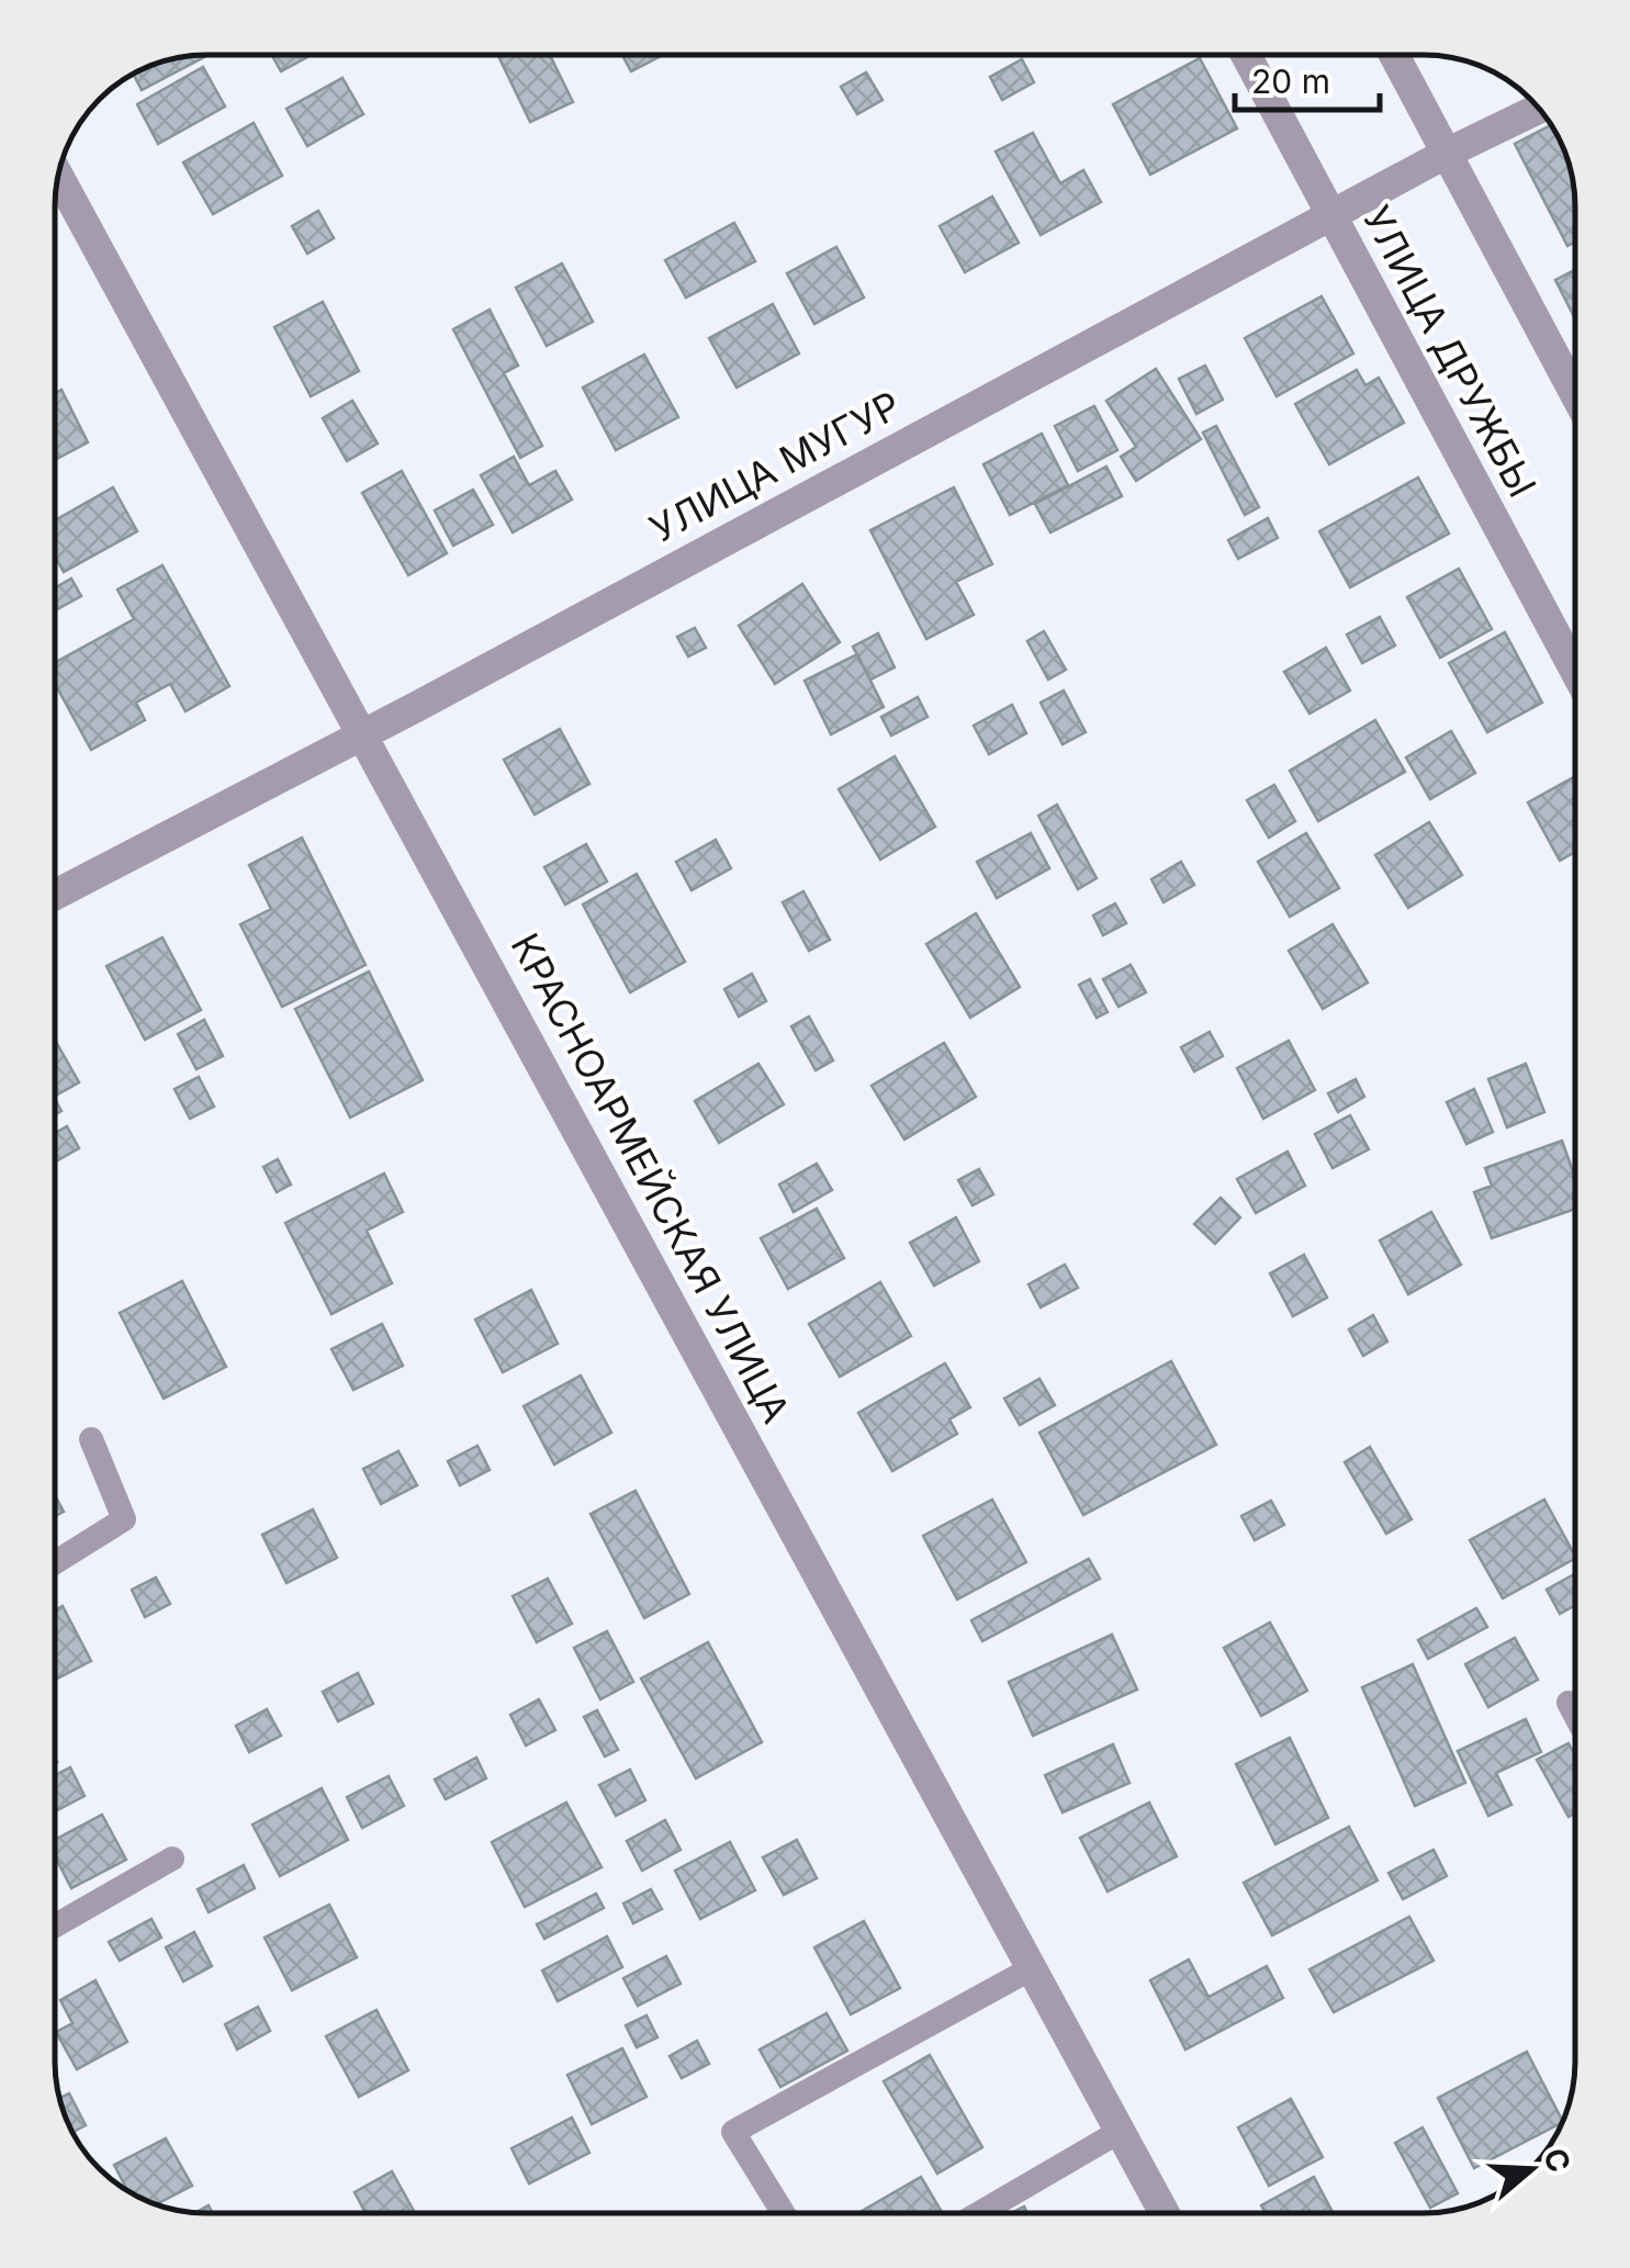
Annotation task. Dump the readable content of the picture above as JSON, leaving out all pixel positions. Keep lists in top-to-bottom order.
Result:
{
  "streets": {
    "street": ["УЛИЦА ДРУЖБЫ", "УЛИЦА МУГУР", "КРАСНОАРМЕЙСКАЯ УЛИЦА"]
  },
  "crossings": [
    ["УЛИЦА ДРУЖБЫ", "УЛИЦА МУГУР"],
    ["УЛИЦА МУГУР", "КРАСНОАРМЕЙСКАЯ УЛИЦА"]
  ],
  "scale_bar": "20 m",
  "north": "right"
}
